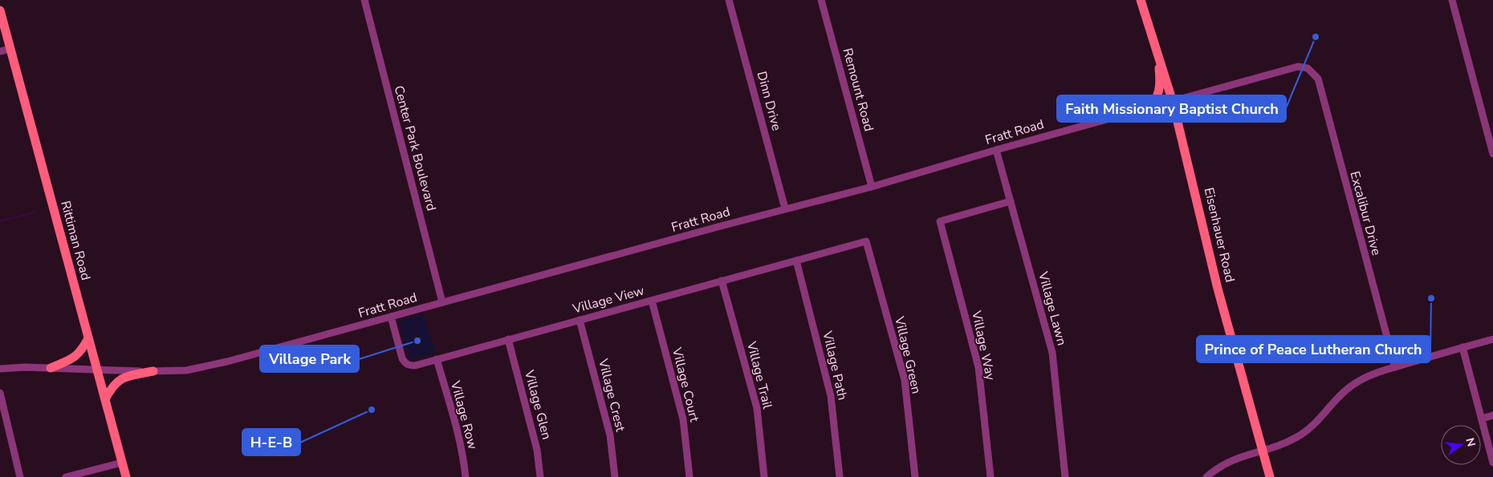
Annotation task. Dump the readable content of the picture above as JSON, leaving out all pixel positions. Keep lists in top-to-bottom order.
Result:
{
  "streets": {
    "main road": ["Eisenhauer Road", "Rittiman Road"],
    "street": [
      "Remount Road",
      "Dinn Drive",
      "Fratt Road",
      "Center Park Boulevard",
      "Excalibur Drive",
      "Village View",
      "Village Lawn",
      "Village Way",
      "Village Green",
      "Village Path",
      "Village Trail",
      "Village Court",
      "Village Crest",
      "Village Glen",
      "Village Row"
    ]
  },
  "crossings": [
    ["Remount Road", "Fratt Road"],
    ["Dinn Drive", "Fratt Road"],
    ["Fratt Road", "Center Park Boulevard"],
    ["Fratt Road", "Excalibur Drive"],
    ["Fratt Road", "Eisenhauer Road"],
    ["Fratt Road", "Rittiman Road"],
    ["Fratt Road", "Village View"],
    ["Fratt Road", "Village Lawn"],
    ["Village View", "Village Green"],
    ["Village View", "Village Path"],
    ["Village View", "Village Trail"],
    ["Village View", "Village Court"],
    ["Village View", "Village Crest"],
    ["Village View", "Village Glen"],
    ["Village View", "Village Row"],
    ["Village Lawn", "Village Way"]
  ],
  "places": [
    "Faith Missionary Baptist Church",
    "Prince of Peace Lutheran Church",
    "Village Park",
    "H-E-B"
  ],
  "north": "right"
}
